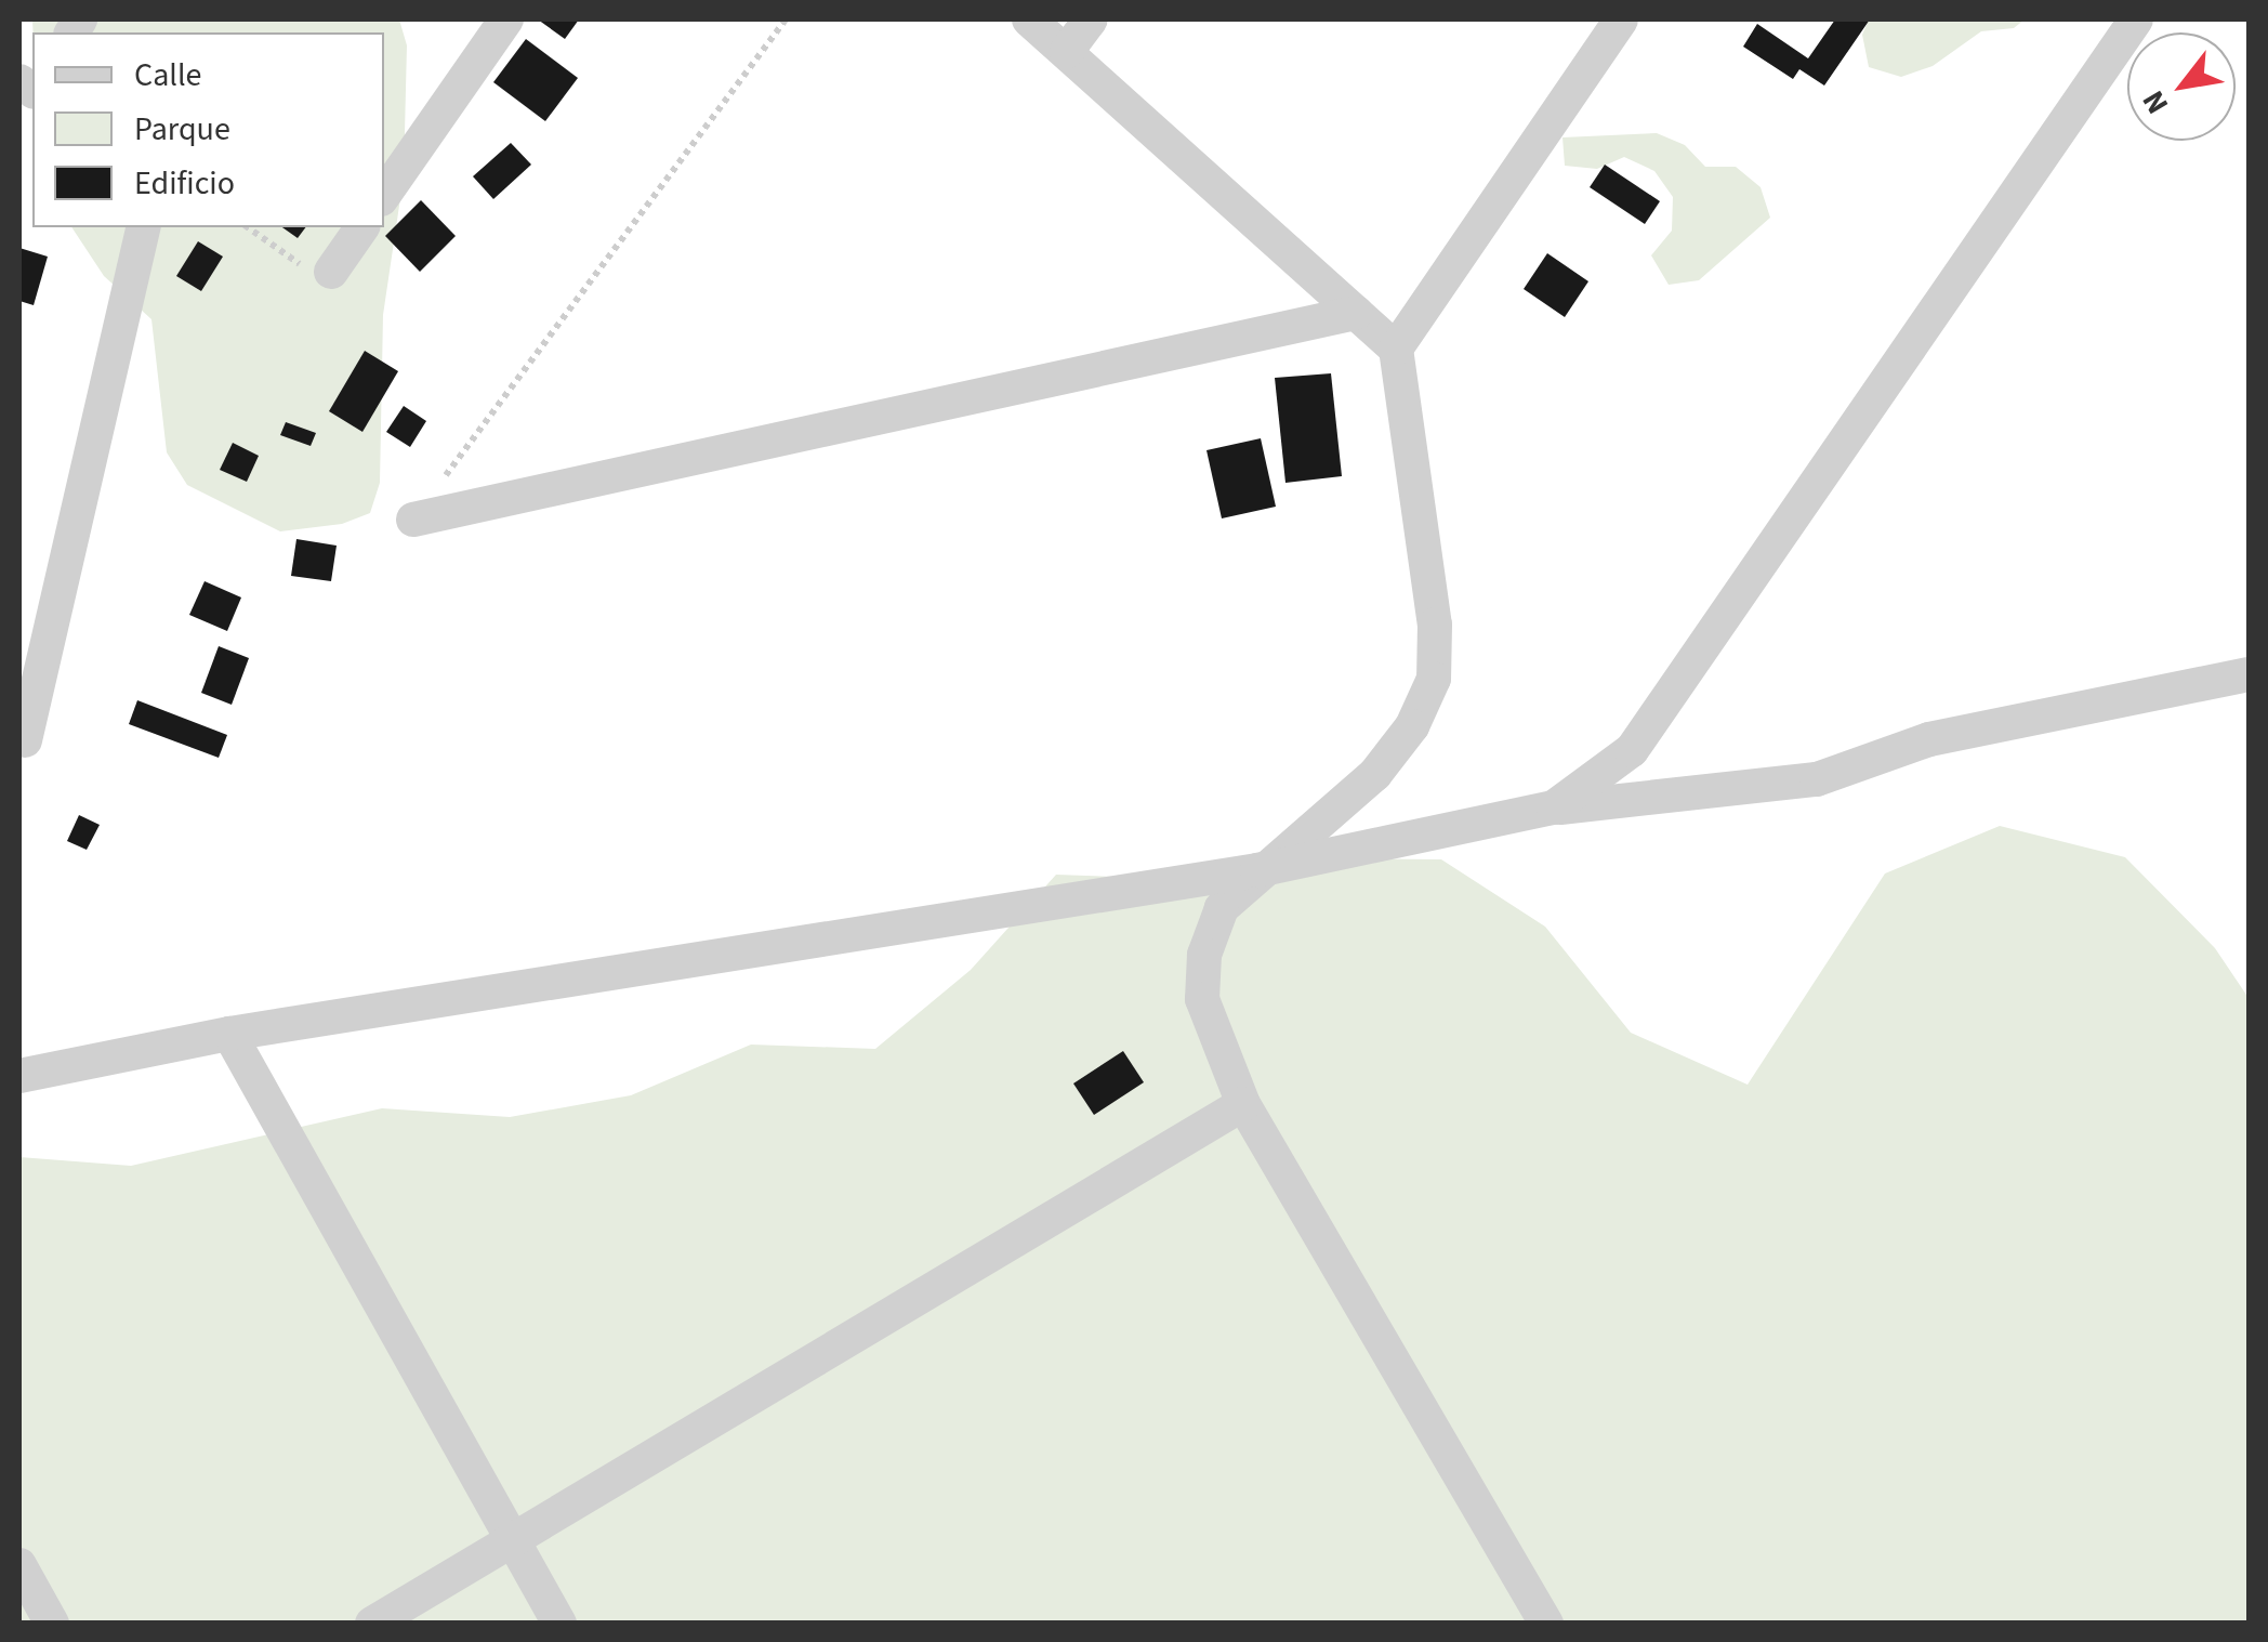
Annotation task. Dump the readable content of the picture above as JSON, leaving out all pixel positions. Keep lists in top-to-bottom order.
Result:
{
  "legend": ["Calle", "Parque", "Edificio"],
  "north": "bottom left"
}
